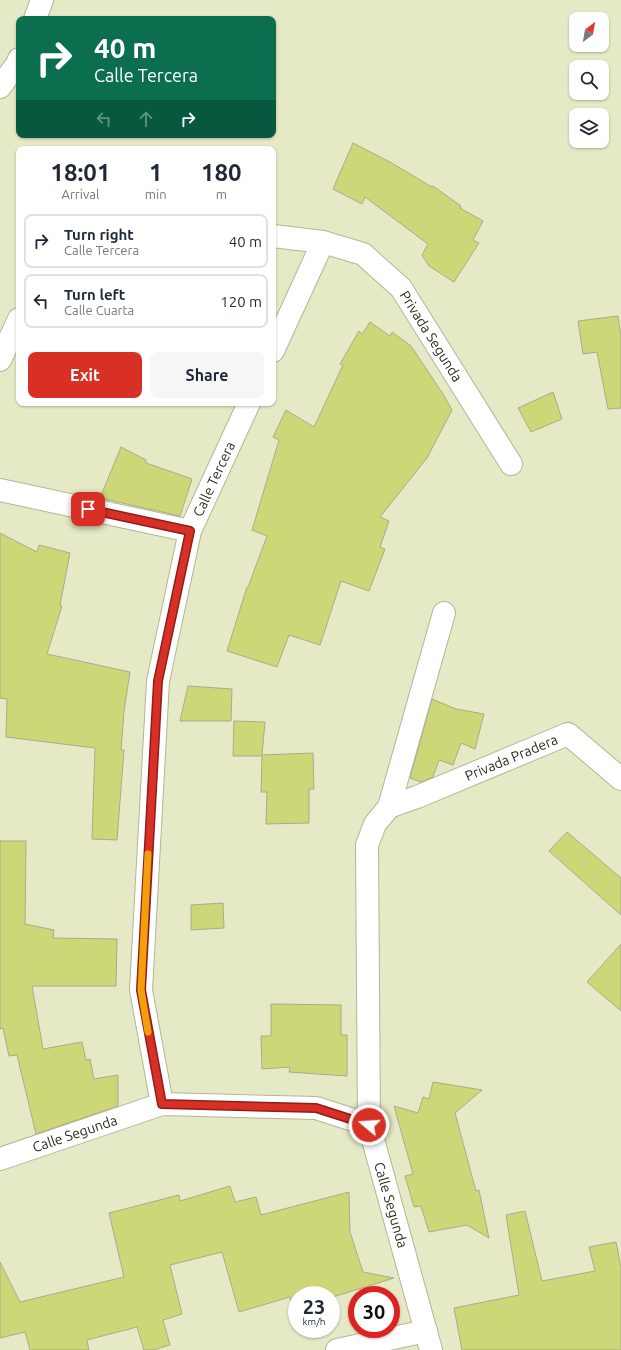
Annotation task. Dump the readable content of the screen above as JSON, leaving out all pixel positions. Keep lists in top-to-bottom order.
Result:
{
  "streets": {
    "street": [
      "Privada Segunda",
      "Calle Tercera",
      "Privada Pradera",
      "Calle Segunda"
    ]
  },
  "crossings": [
    ["Calle Tercera", "Calle Segunda"]
  ],
  "north": "top right",
  "page": {
    "turn": ["40 m", "Calle Tercera"],
    "eta": [
      "18:01",
      "Arrival",
      "1",
      "min",
      "180",
      "m"
    ],
    "list": [
      {
        "name": "Turn right",
        "note": "Calle Tercera",
        "value": "40 m"
      },
      {
        "name": "Turn left",
        "note": "Calle Cuarta",
        "value": "120 m"
      }
    ],
    "buttons": ["Exit", "Share"],
    "speed": "23 km/h",
    "limit": "30"
  }
}
